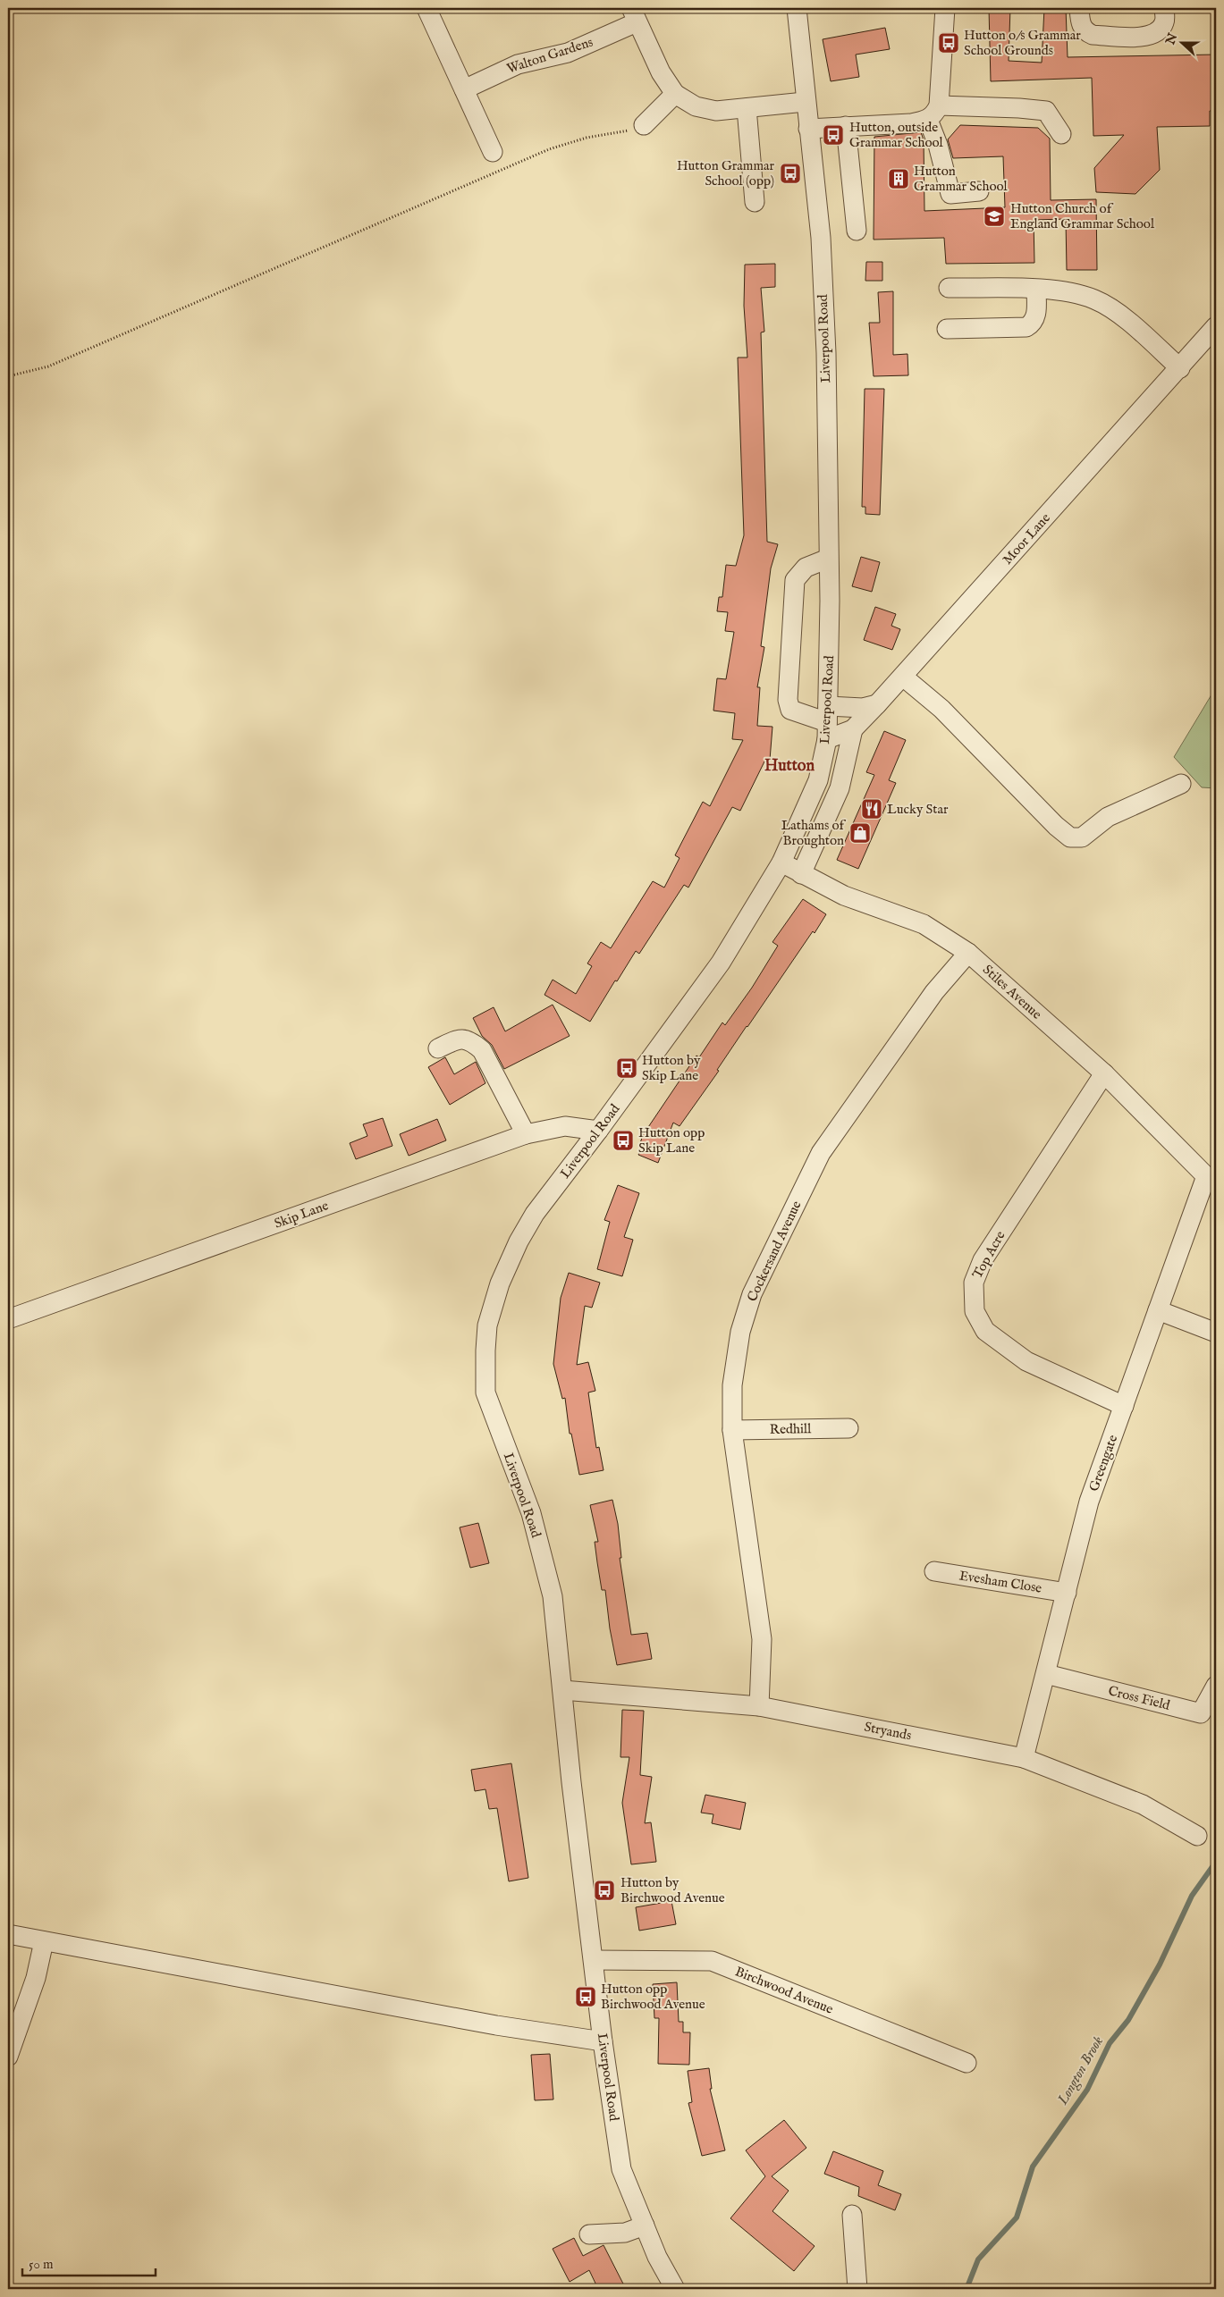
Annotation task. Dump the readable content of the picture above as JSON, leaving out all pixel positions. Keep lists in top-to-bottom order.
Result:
{
  "streets": {
    "street": [
      "Walton Gardens",
      "Liverpool Road",
      "Moor Lane",
      "Stiles Avenue",
      "Skip Lane",
      "Cockersand Avenue",
      "Top Acre",
      "Redhill",
      "Greengate",
      "Evesham Close",
      "Cross Field",
      "Stryands",
      "Birchwood Avenue"
    ]
  },
  "crossings": [
    ["Walton Gardens", "Liverpool Road"],
    ["Liverpool Road", "Moor Lane"],
    ["Liverpool Road", "Stiles Avenue"],
    ["Liverpool Road", "Skip Lane"],
    ["Liverpool Road", "Stryands"],
    ["Liverpool Road", "Birchwood Avenue"],
    ["Stiles Avenue", "Cockersand Avenue"],
    ["Stiles Avenue", "Top Acre"],
    ["Stiles Avenue", "Greengate"],
    ["Cockersand Avenue", "Redhill"],
    ["Cockersand Avenue", "Stryands"],
    ["Top Acre", "Greengate"],
    ["Greengate", "Evesham Close"],
    ["Greengate", "Cross Field"],
    ["Greengate", "Stryands"]
  ],
  "districts": ["Hutton"],
  "water": ["Longton Brook"],
  "places": {
    "bus stop": [
      "Hutton o/s Grammar School Grounds",
      "Hutton, outside Grammar School",
      "Hutton Grammar School (opp)",
      "Hutton by Skip Lane",
      "Hutton opp Skip Lane",
      "Hutton by Birchwood Avenue",
      "Hutton opp Birchwood Avenue"
    ],
    "building": ["Hutton Grammar School"],
    "school or university": ["Hutton Church of England Grammar School"],
    "restaurant": ["Lucky Star"],
    "shop": ["Lathams of Broughton"]
  },
  "scale_bar": "50 m",
  "north": "left"
}
